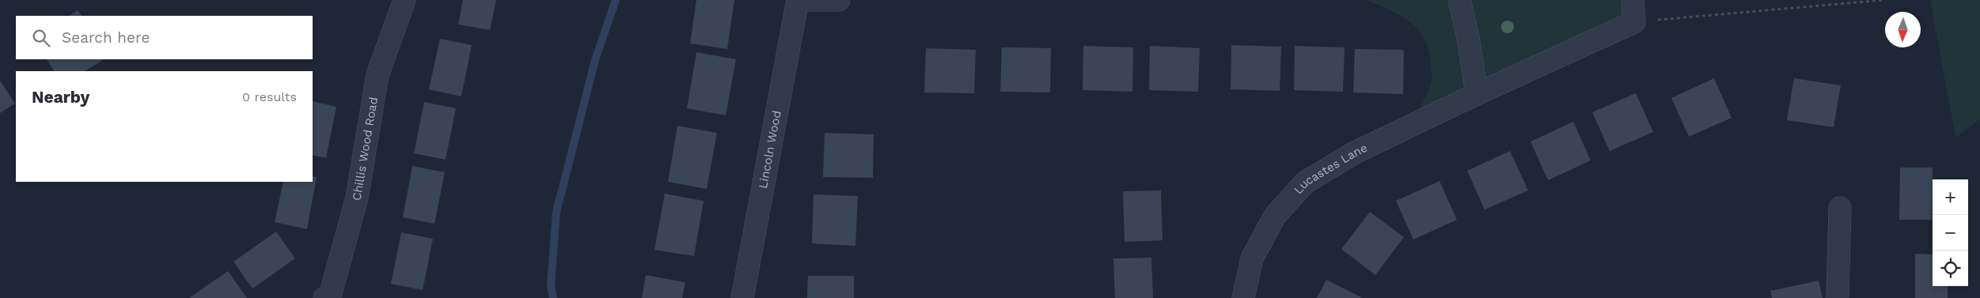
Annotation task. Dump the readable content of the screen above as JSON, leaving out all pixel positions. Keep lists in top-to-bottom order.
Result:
{
  "streets": {
    "street": ["Chillis Wood Road", "Lincoln Wood", "Lucastes Lane"]
  },
  "north": "bottom",
  "page": {
    "search": "Search here",
    "heading": ["Nearby", "0 results"],
    "map_buttons": ["+", "−"]
  }
}
